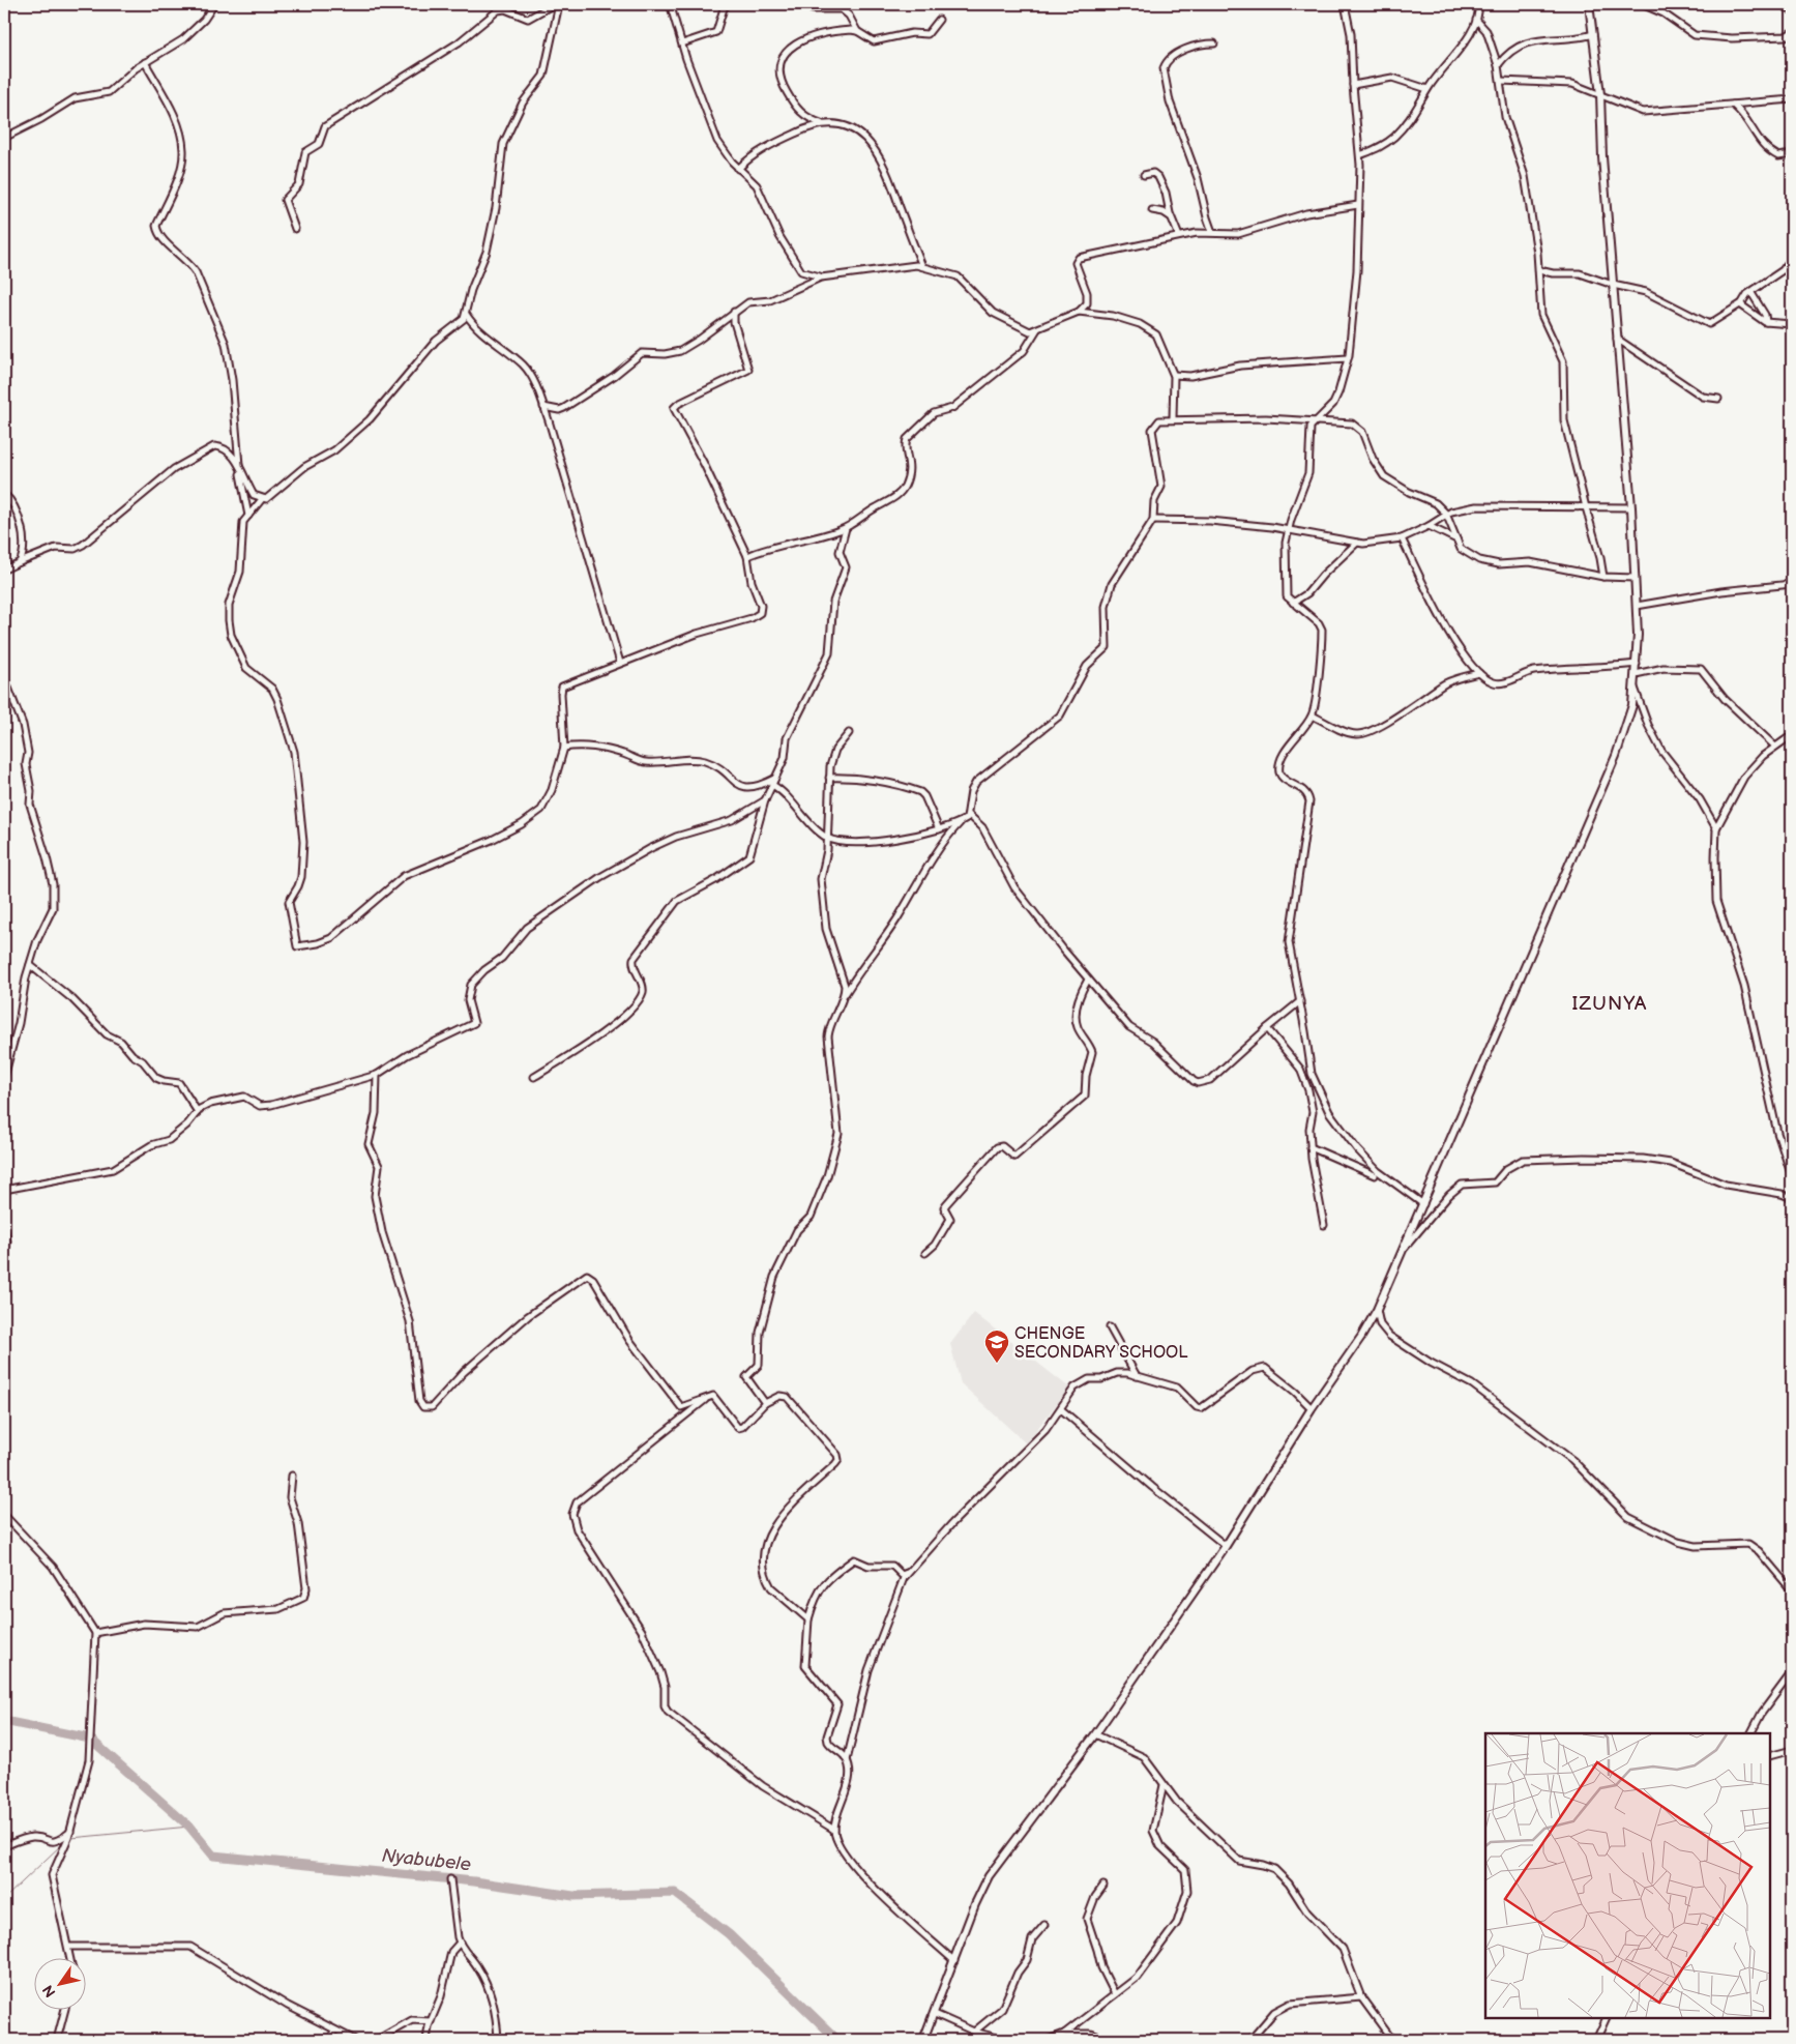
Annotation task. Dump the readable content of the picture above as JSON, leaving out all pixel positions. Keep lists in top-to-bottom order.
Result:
{
  "districts": ["IZUNYA"],
  "water": ["Nyabubele"],
  "places": {
    "school or university": ["CHENGE SECONDARY SCHOOL"]
  },
  "north": "bottom left"
}
